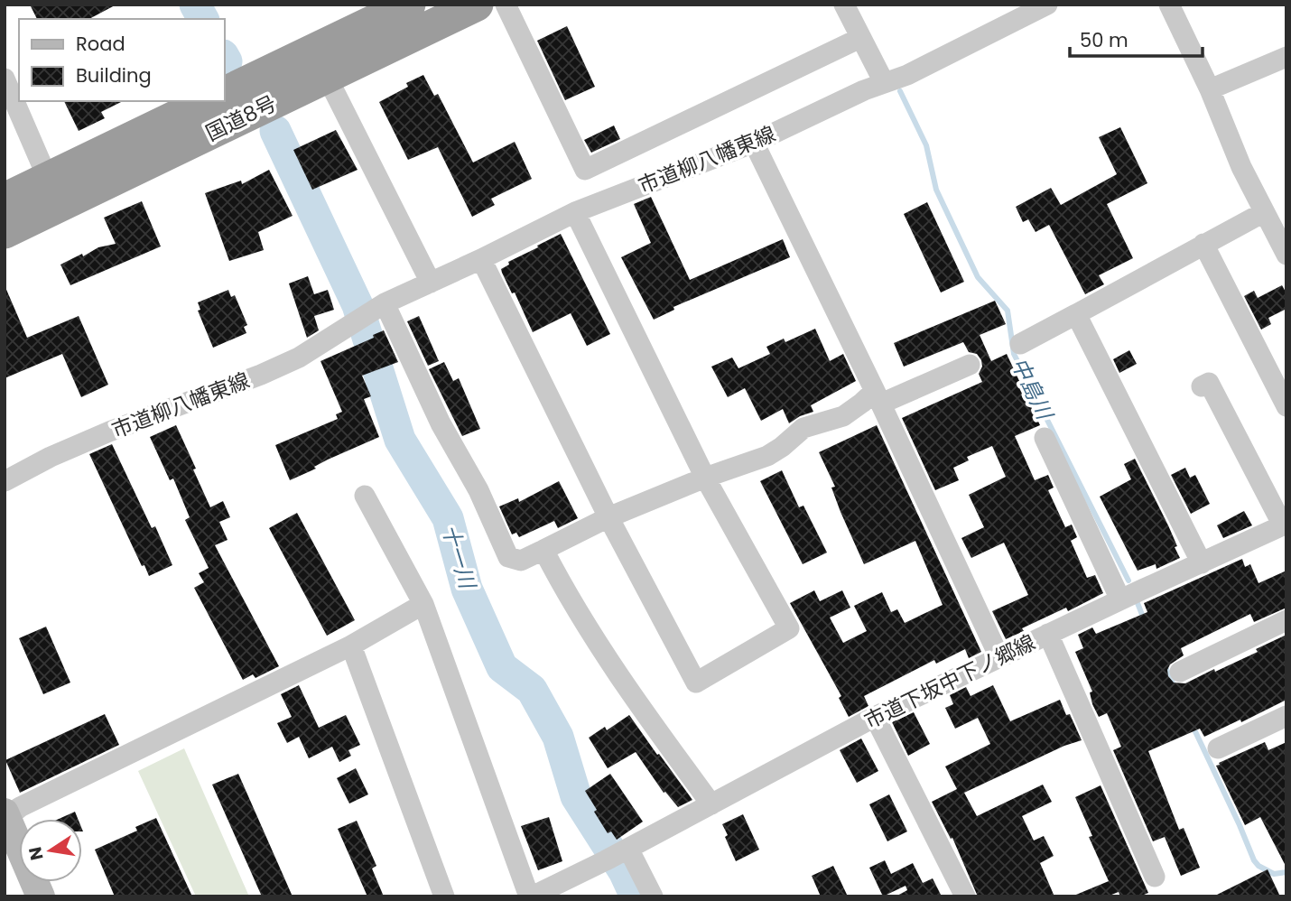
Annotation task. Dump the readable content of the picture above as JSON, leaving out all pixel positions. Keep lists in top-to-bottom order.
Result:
{
  "streets": {
    "highway": ["国道8号"],
    "street": ["市道柳八幡東線", "市道下坂中下ノ郷線"]
  },
  "water": ["中島川", "十一川"],
  "legend": ["Road", "Building"],
  "scale_bar": "50 m",
  "north": "left"
}
